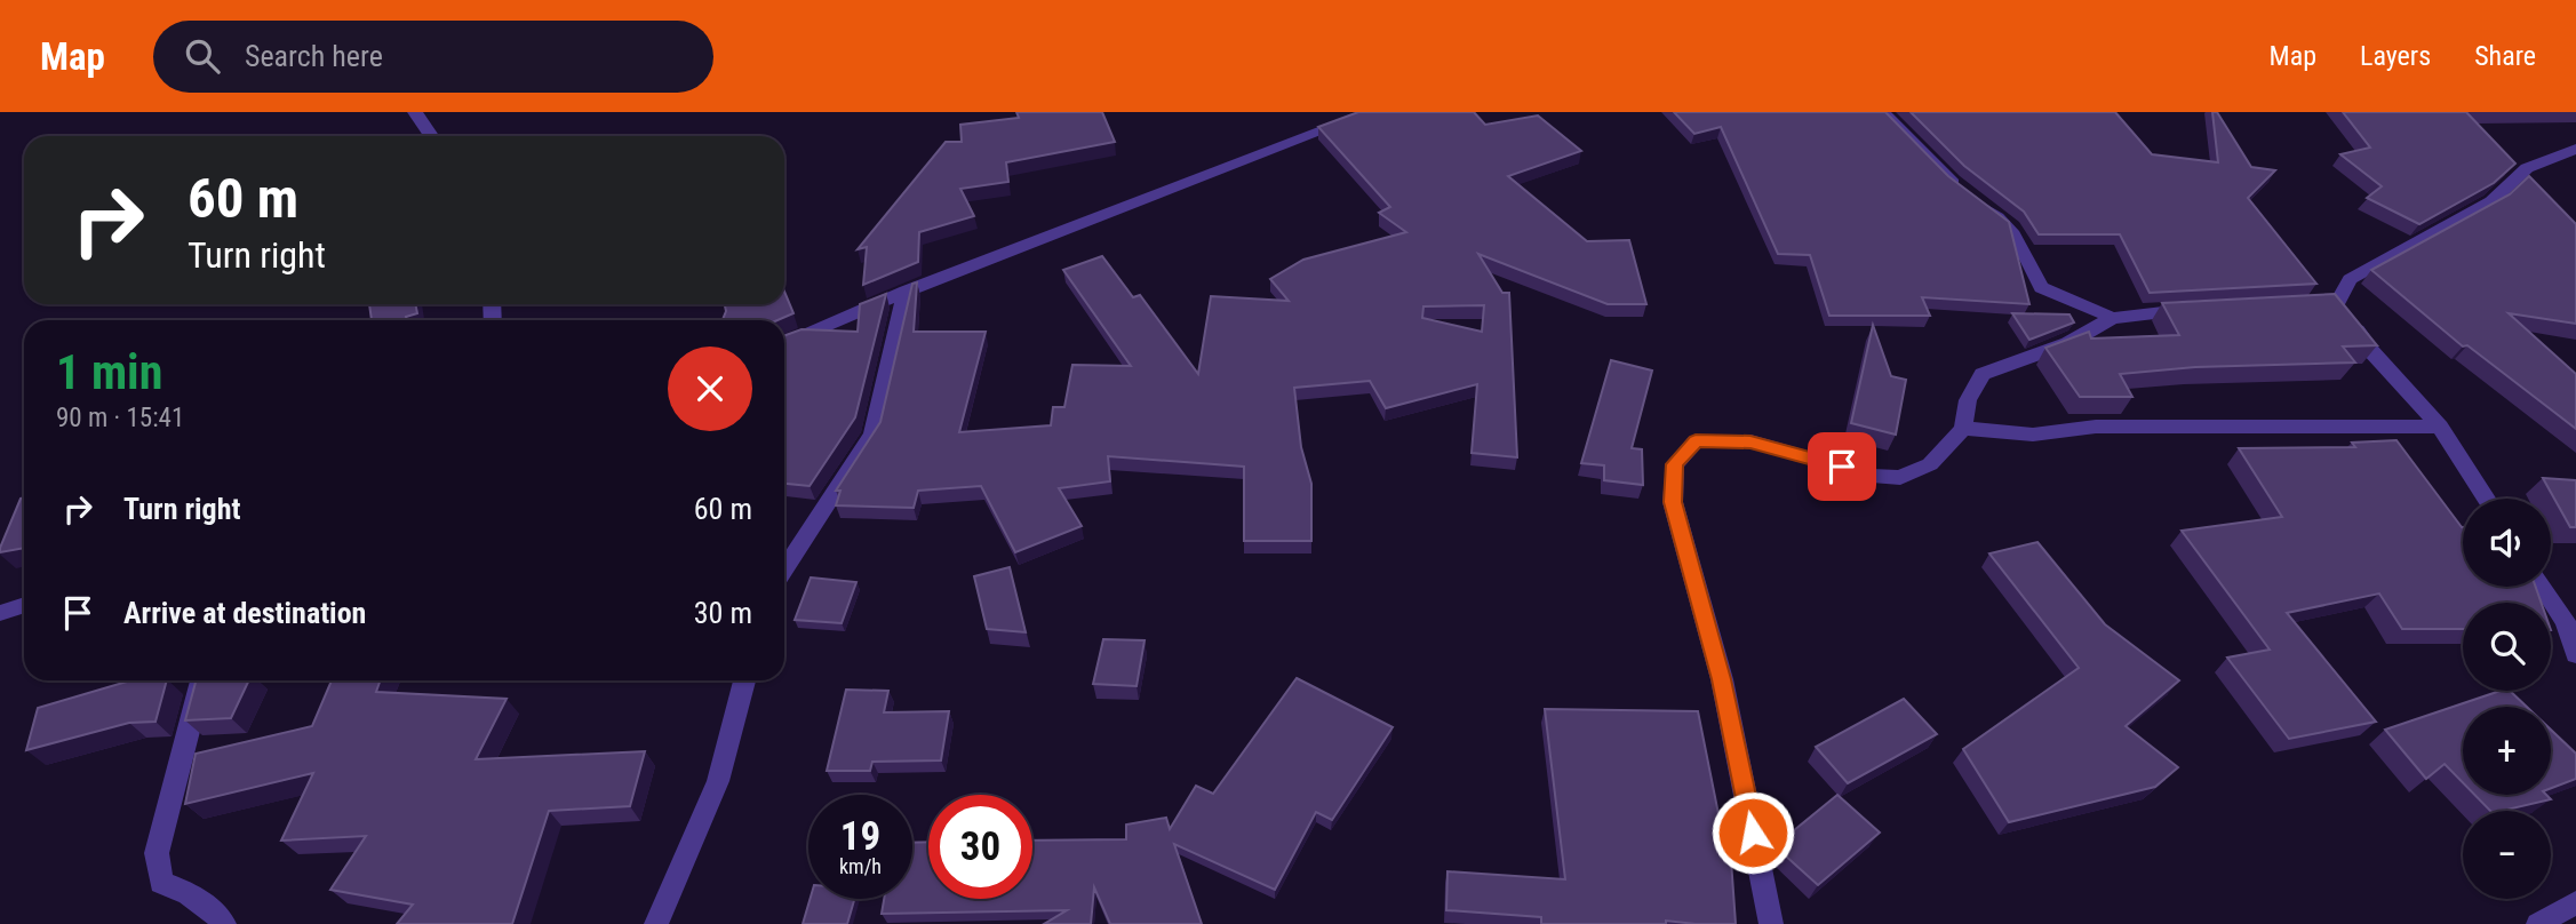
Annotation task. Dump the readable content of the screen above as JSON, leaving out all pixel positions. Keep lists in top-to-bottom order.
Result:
{
  "page": {
    "header": "Map",
    "search": "Search here",
    "nav": ["Map", "Layers", "Share"],
    "turn": ["60 m", "Turn right"],
    "heading": ["1 min", "90 m · 15:41"],
    "list": [
      {
        "name": "Turn right",
        "value": "60 m"
      },
      {
        "name": "Arrive at destination",
        "value": "30 m"
      }
    ],
    "map_buttons": ["+", "−"],
    "speed": "19 km/h",
    "limit": "30"
  }
}
